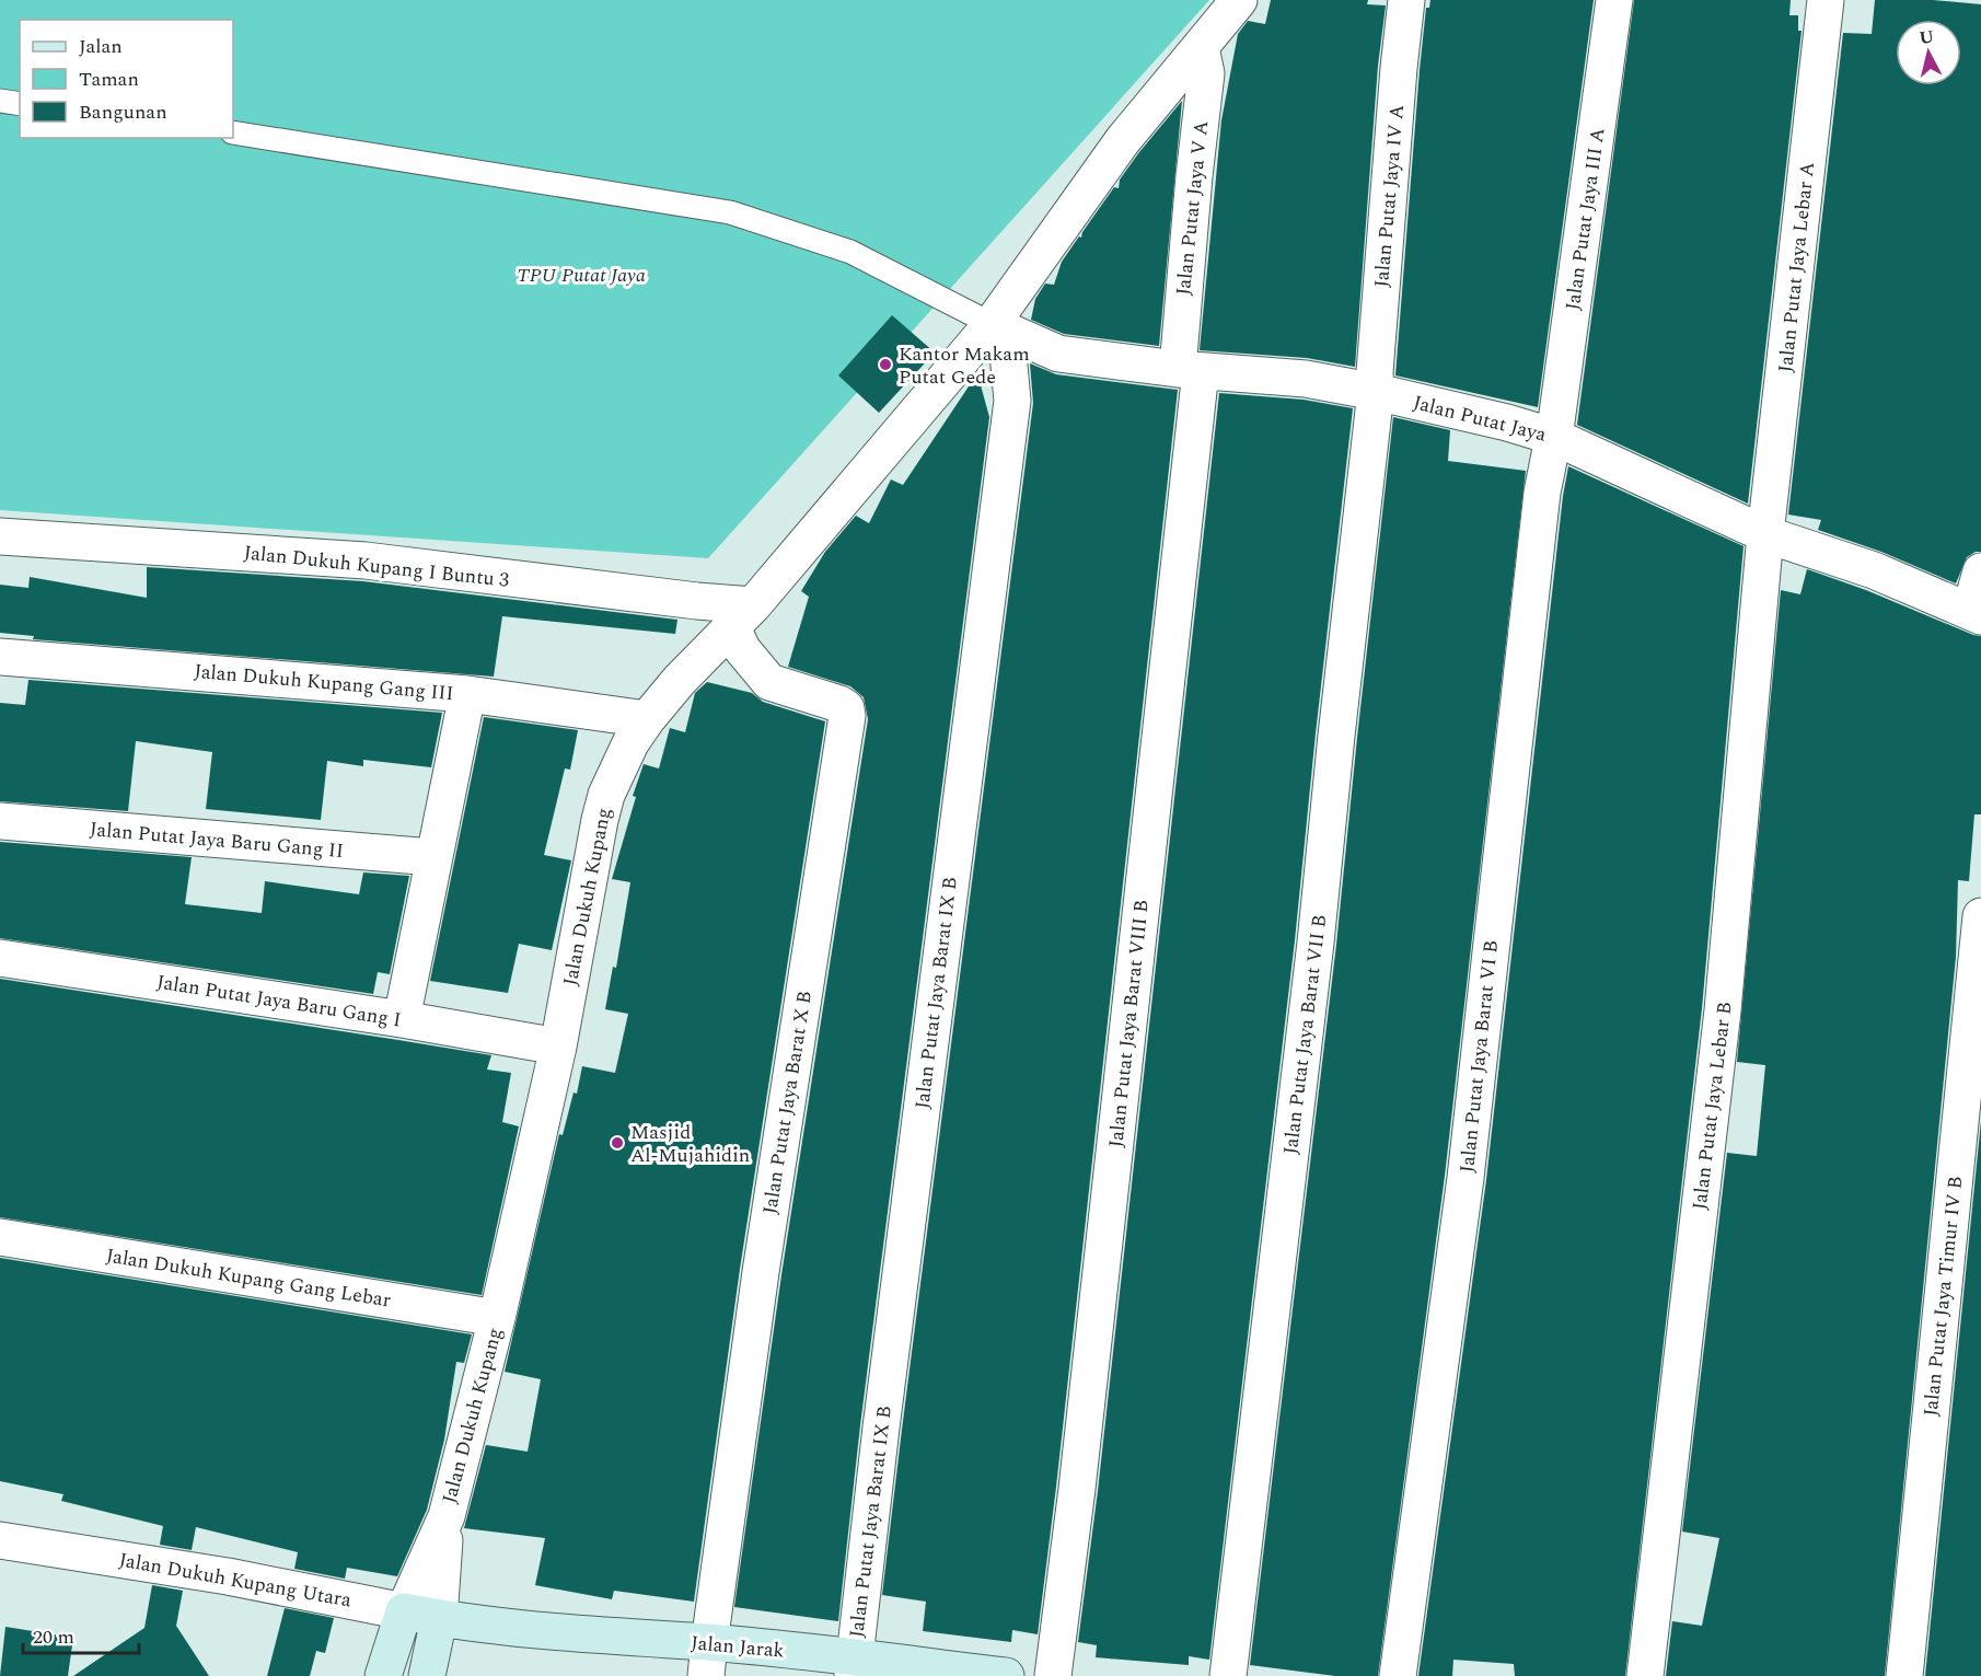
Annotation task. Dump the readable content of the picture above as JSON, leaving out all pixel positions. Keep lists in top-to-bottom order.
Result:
{
  "streets": {
    "street": [
      "Jalan Putat Jaya IV A",
      "Jalan Putat Jaya V A",
      "Jalan Putat Jaya III A",
      "Jalan Putat Jaya Lebar A",
      "Jalan Putat Jaya",
      "Jalan Dukuh Kupang I Buntu 3",
      "Jalan Dukuh Kupang Gang III",
      "Jalan Putat Jaya Baru Gang II",
      "Jalan Dukuh Kupang",
      "Jalan Putat Jaya Barat IX B",
      "Jalan Putat Jaya Baru Gang I",
      "Jalan Putat Jaya Barat VIII B",
      "Jalan Putat Jaya Barat VII B",
      "Jalan Putat Jaya Barat VI B",
      "Jalan Putat Jaya Barat X B",
      "Jalan Putat Jaya Lebar B",
      "Jalan Dukuh Kupang Gang Lebar",
      "Jalan Putat Jaya Timur IV B",
      "Jalan Dukuh Kupang Utara",
      "Jalan Jarak"
    ]
  },
  "crossings": [
    ["Jalan Putat Jaya IV A", "Jalan Putat Jaya"],
    ["Jalan Putat Jaya IV A", "Jalan Putat Jaya Barat VII B"],
    ["Jalan Putat Jaya V A", "Jalan Putat Jaya"],
    ["Jalan Putat Jaya V A", "Jalan Dukuh Kupang"],
    ["Jalan Putat Jaya V A", "Jalan Putat Jaya Barat VIII B"],
    ["Jalan Putat Jaya III A", "Jalan Putat Jaya"],
    ["Jalan Putat Jaya III A", "Jalan Putat Jaya Barat VI B"],
    ["Jalan Putat Jaya Lebar A", "Jalan Putat Jaya"],
    ["Jalan Putat Jaya Lebar A", "Jalan Putat Jaya Lebar B"],
    ["Jalan Putat Jaya", "Jalan Dukuh Kupang"],
    ["Jalan Putat Jaya", "Jalan Putat Jaya Barat IX B"],
    ["Jalan Putat Jaya", "Jalan Putat Jaya Barat VIII B"],
    ["Jalan Putat Jaya", "Jalan Putat Jaya Barat VII B"],
    ["Jalan Putat Jaya", "Jalan Putat Jaya Barat VI B"],
    ["Jalan Putat Jaya", "Jalan Putat Jaya Lebar B"],
    ["Jalan Dukuh Kupang I Buntu 3", "Jalan Dukuh Kupang"],
    ["Jalan Dukuh Kupang I Buntu 3", "Jalan Putat Jaya Barat X B"],
    ["Jalan Dukuh Kupang Gang III", "Jalan Dukuh Kupang"],
    ["Jalan Dukuh Kupang", "Jalan Putat Jaya Barat IX B"],
    ["Jalan Dukuh Kupang", "Jalan Putat Jaya Baru Gang I"],
    ["Jalan Dukuh Kupang", "Jalan Putat Jaya Barat X B"],
    ["Jalan Dukuh Kupang", "Jalan Dukuh Kupang Gang Lebar"],
    ["Jalan Dukuh Kupang", "Jalan Dukuh Kupang Utara"],
    ["Jalan Dukuh Kupang", "Jalan Jarak"],
    ["Jalan Putat Jaya Barat IX B", "Jalan Jarak"],
    ["Jalan Putat Jaya Barat X B", "Jalan Jarak"],
    ["Jalan Dukuh Kupang Utara", "Jalan Jarak"]
  ],
  "parks": ["TPU Putat Jaya"],
  "places": ["Kantor Makam Putat Gede", "Masjid Al-Mujahidin"],
  "legend": ["Jalan", "Taman", "Bangunan"],
  "scale_bar": "20 m",
  "north": "top"
}
